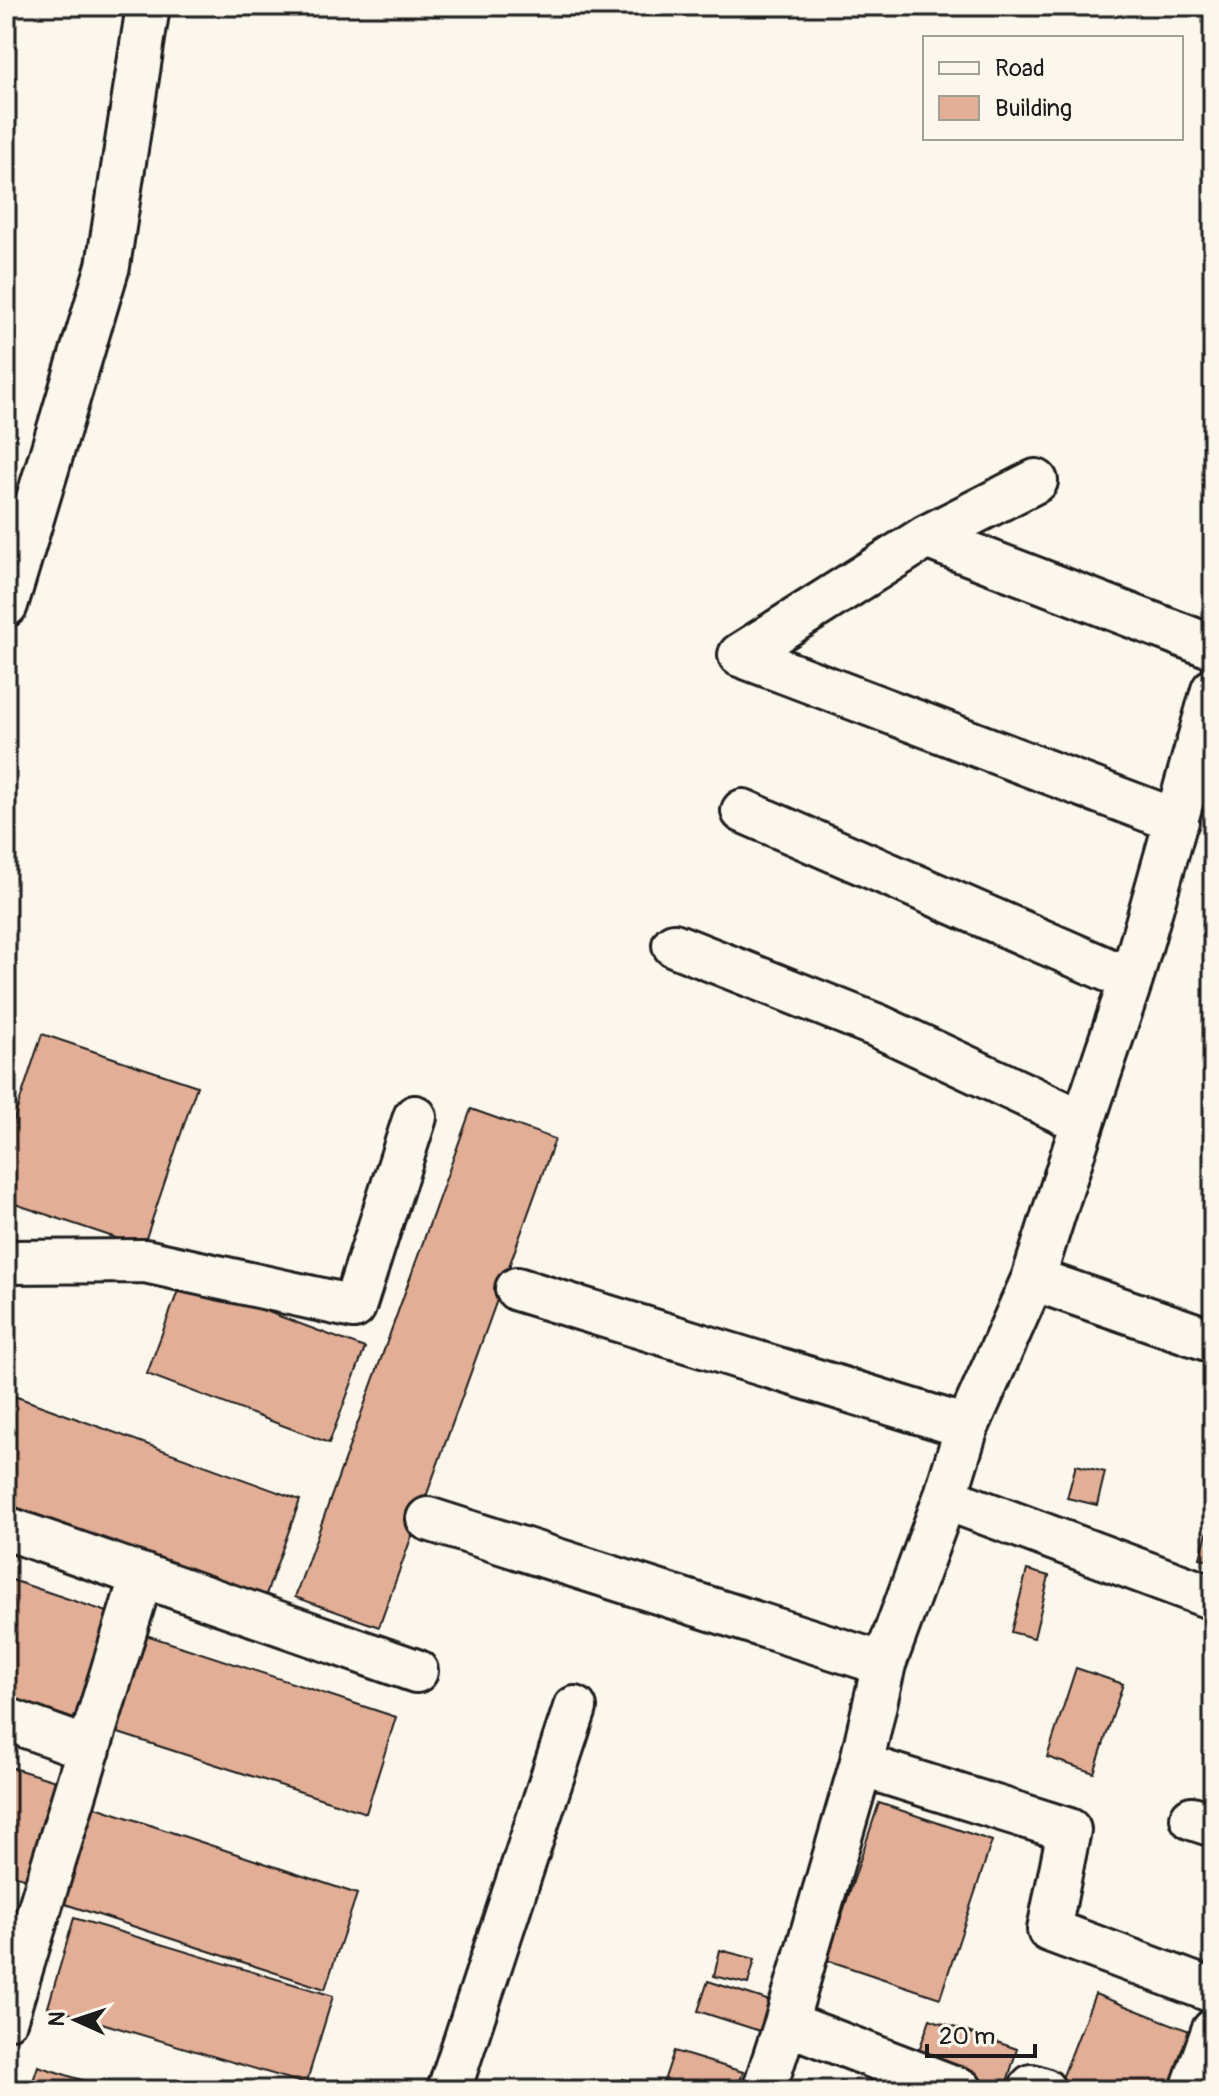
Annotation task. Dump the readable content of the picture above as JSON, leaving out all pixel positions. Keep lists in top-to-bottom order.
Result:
{
  "legend": ["Road", "Building"],
  "scale_bar": "20 m",
  "north": "left"
}
